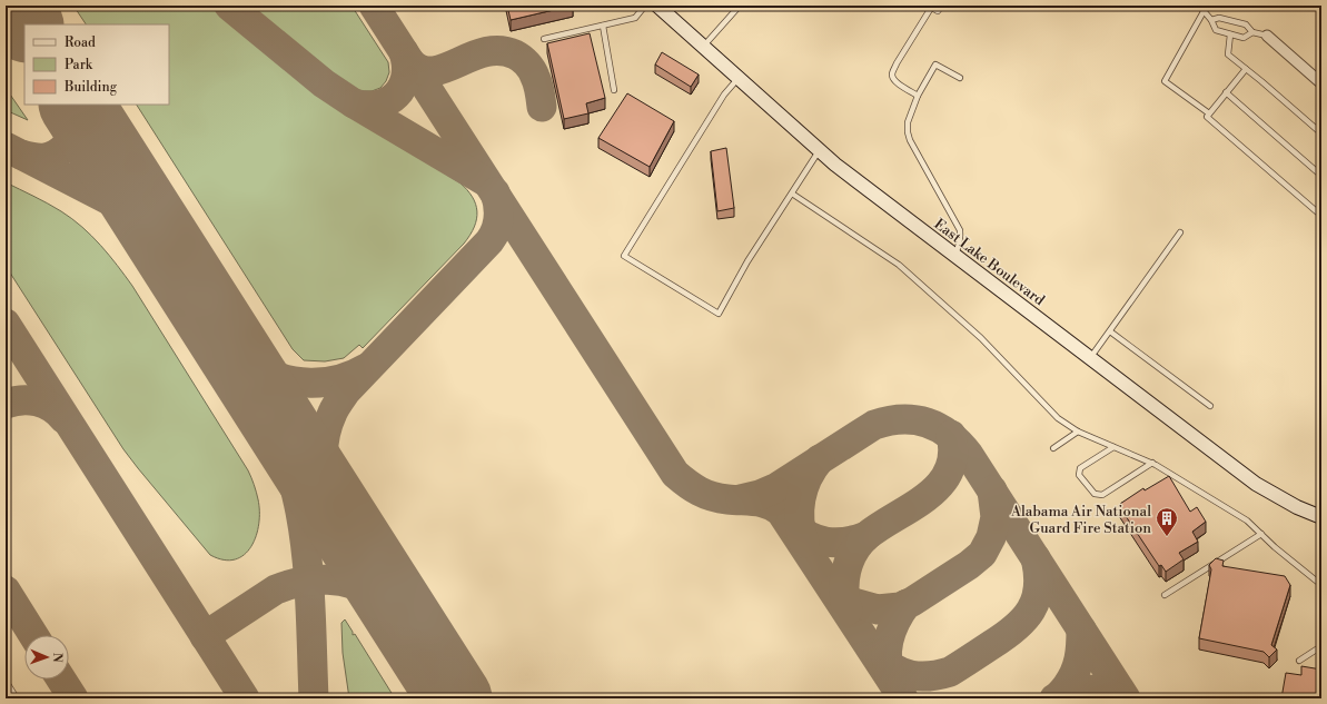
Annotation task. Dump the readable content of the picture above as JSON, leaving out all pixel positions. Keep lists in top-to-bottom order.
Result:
{
  "streets": {
    "street": ["East Lake Boulevard"]
  },
  "places": {
    "building": ["Alabama Air National Guard Fire Station"]
  },
  "legend": ["Road", "Park", "Building"],
  "north": "right"
}
